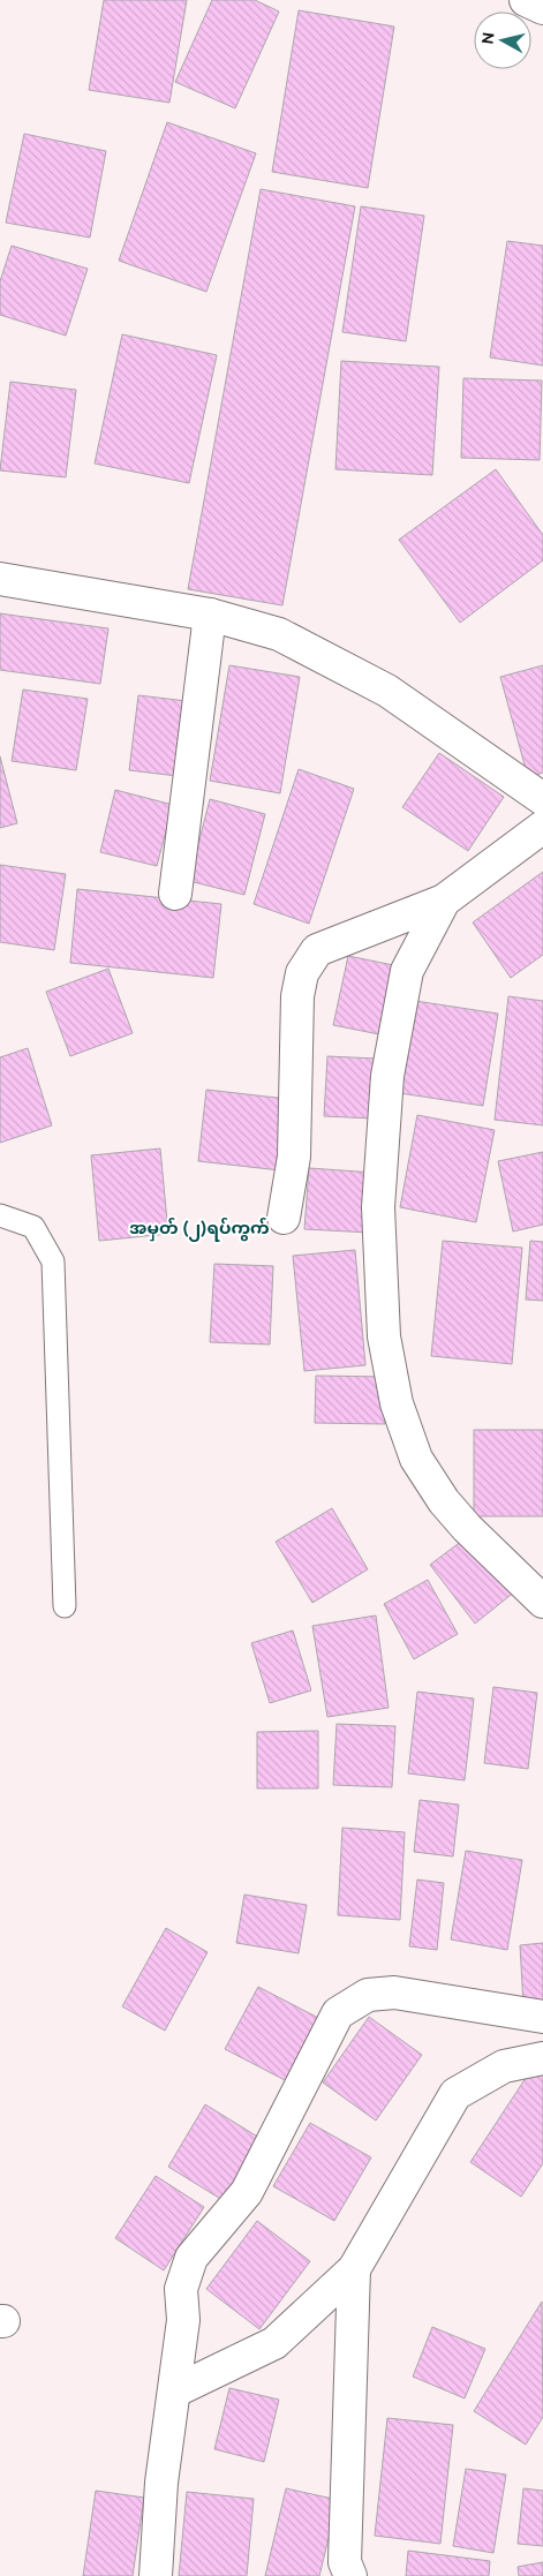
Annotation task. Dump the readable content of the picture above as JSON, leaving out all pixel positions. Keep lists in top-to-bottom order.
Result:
{
  "districts": ["အမှတ် (၂)ရပ်ကွက်"],
  "north": "left"
}
